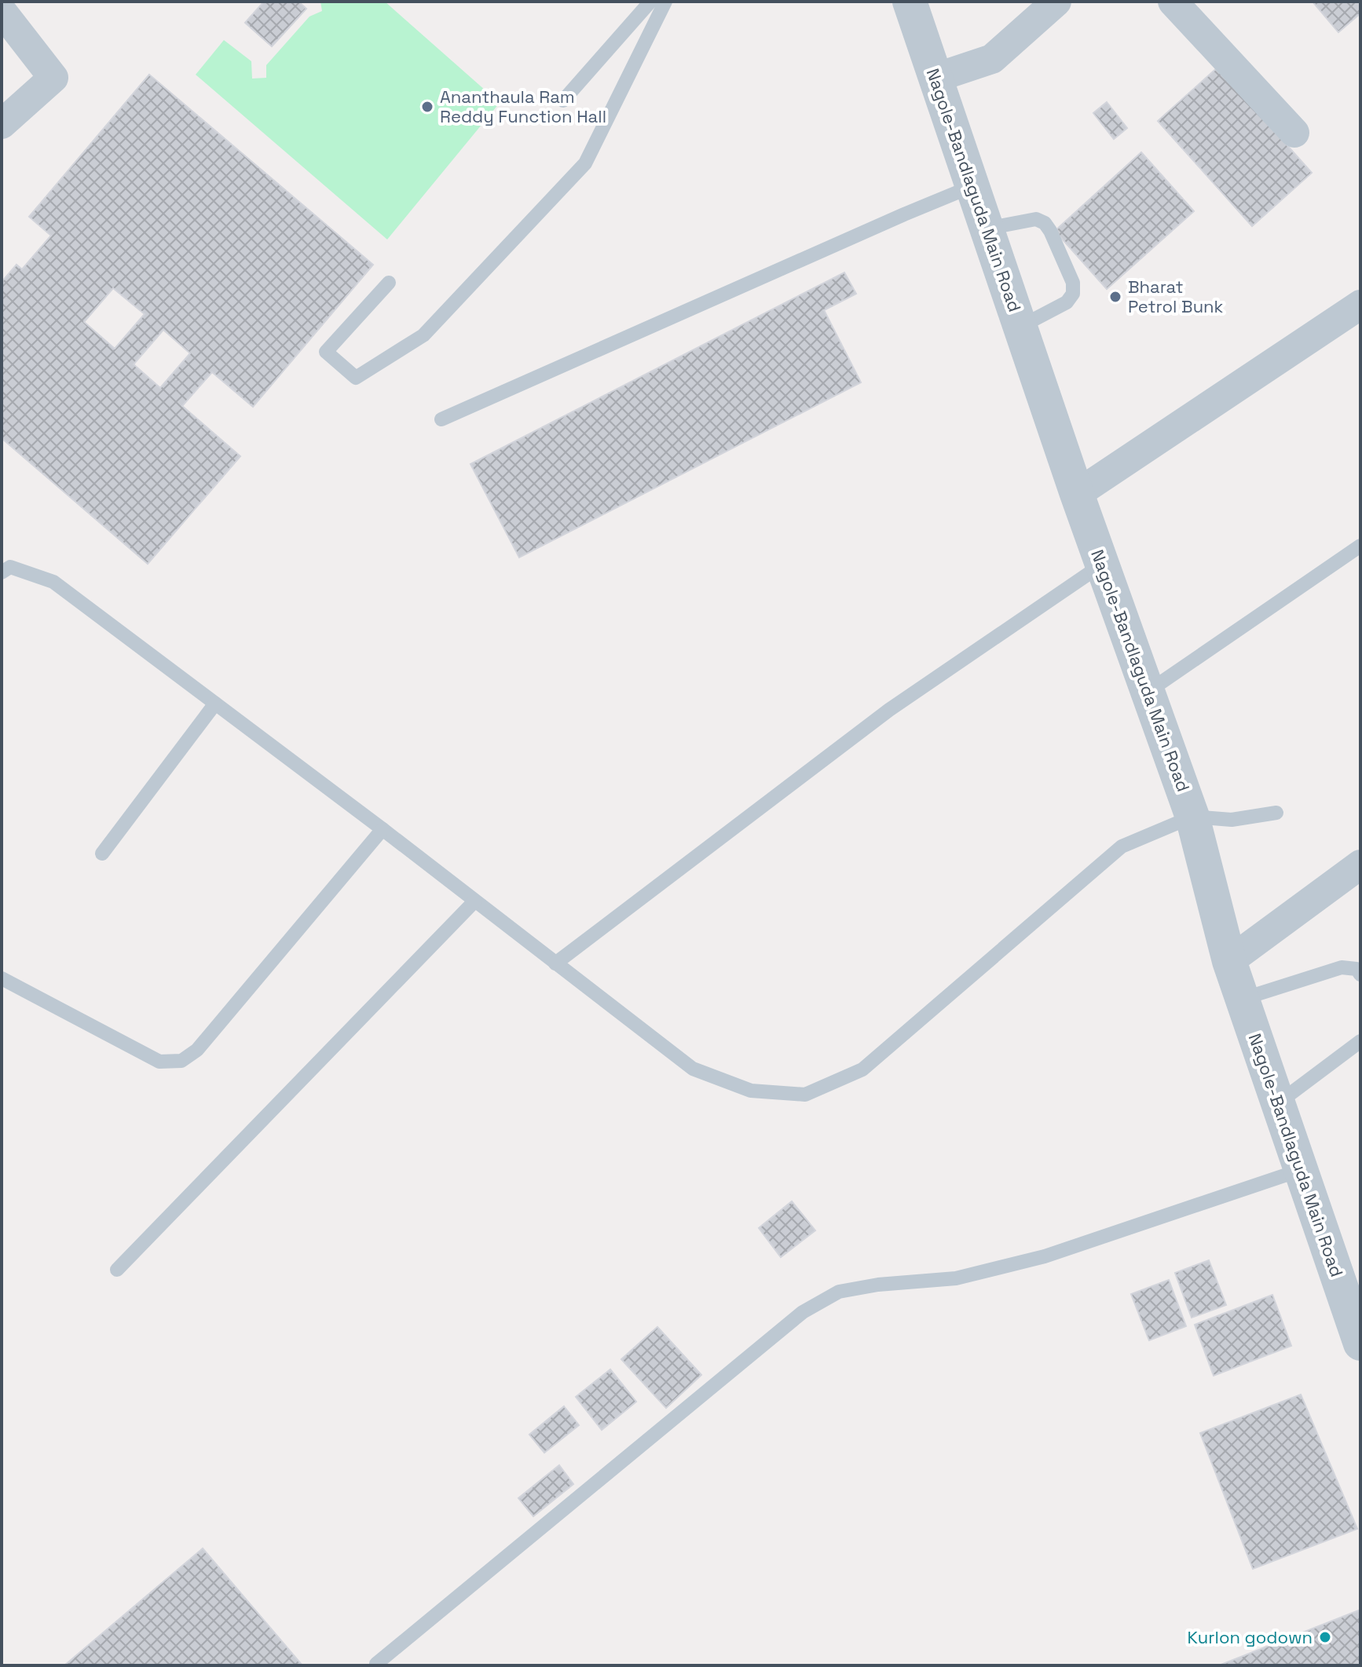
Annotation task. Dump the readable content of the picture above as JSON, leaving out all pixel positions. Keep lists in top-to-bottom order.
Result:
{
  "streets": {
    "street": ["Nagole-Bandlaguda Main Road"]
  },
  "places": ["Ananthaula Ram Reddy Function Hall", "Bharat Petrol Bunk", "Kurlon godown"]
}
